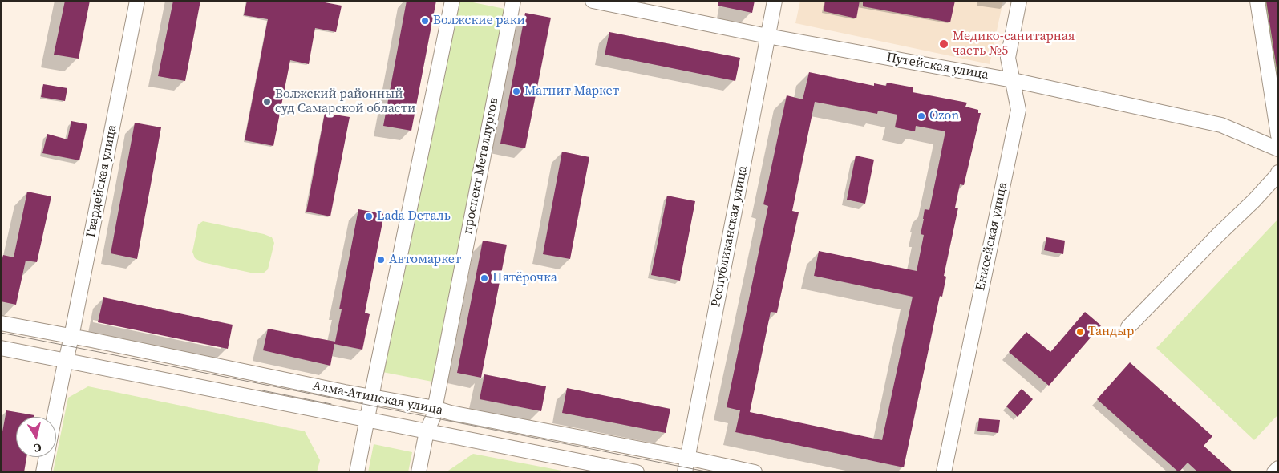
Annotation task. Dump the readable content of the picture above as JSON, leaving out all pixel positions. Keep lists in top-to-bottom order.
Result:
{
  "streets": {
    "street": [
      "Путейская улица",
      "проспект Металлургов",
      "Гвардейская улица",
      "Республиканская улица",
      "Енисейская улица",
      "Алма-Атинская улица"
    ]
  },
  "crossings": [
    ["Путейская улица", "Республиканская улица"],
    ["Путейская улица", "Енисейская улица"],
    ["проспект Металлургов", "Алма-Атинская улица"],
    ["Гвардейская улица", "Алма-Атинская улица"],
    ["Республиканская улица", "Алма-Атинская улица"]
  ],
  "places": [
    "Волжские раки",
    "Медико-санитарная часть №5",
    "Магнит Маркет",
    "Волжский районный суд Самарской области",
    "Ozon",
    "Lada Dеталь",
    "Автомаркет",
    "Пятёрочка",
    "Тандыр"
  ],
  "north": "bottom"
}
